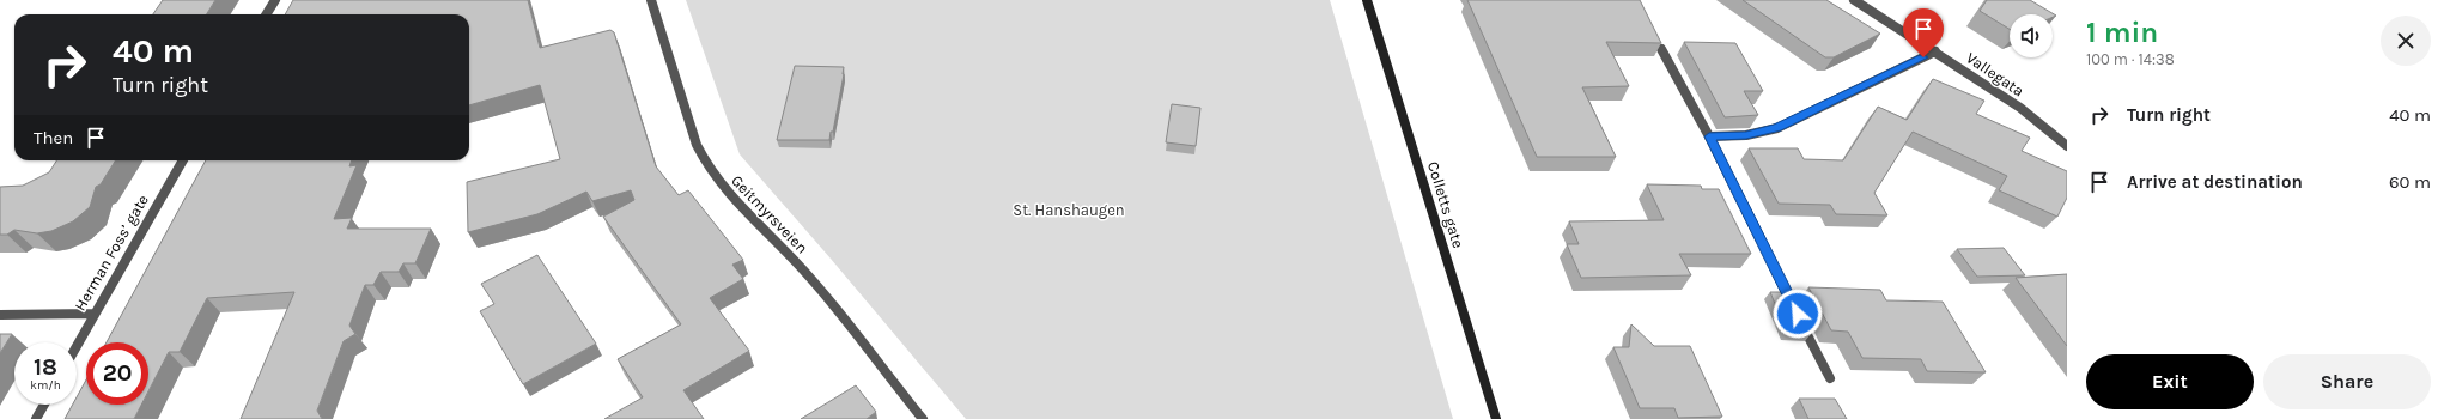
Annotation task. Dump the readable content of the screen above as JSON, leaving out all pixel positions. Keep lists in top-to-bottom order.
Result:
{
  "streets": {
    "main road": ["Colletts gate"],
    "street": ["Vallegata", "Geitmyrsveien", "Herman Foss’ gate"]
  },
  "parks": ["St. Hanshaugen"],
  "page": {
    "heading": ["1 min", "100 m · 14:38"],
    "turn": ["40 m", "Turn right"],
    "list": [
      {
        "name": "Turn right",
        "value": "40 m"
      },
      {
        "name": "Arrive at destination",
        "value": "60 m"
      }
    ],
    "then": "Then",
    "speed": "18 km/h",
    "limit": "20",
    "buttons": ["Exit", "Share"]
  }
}
